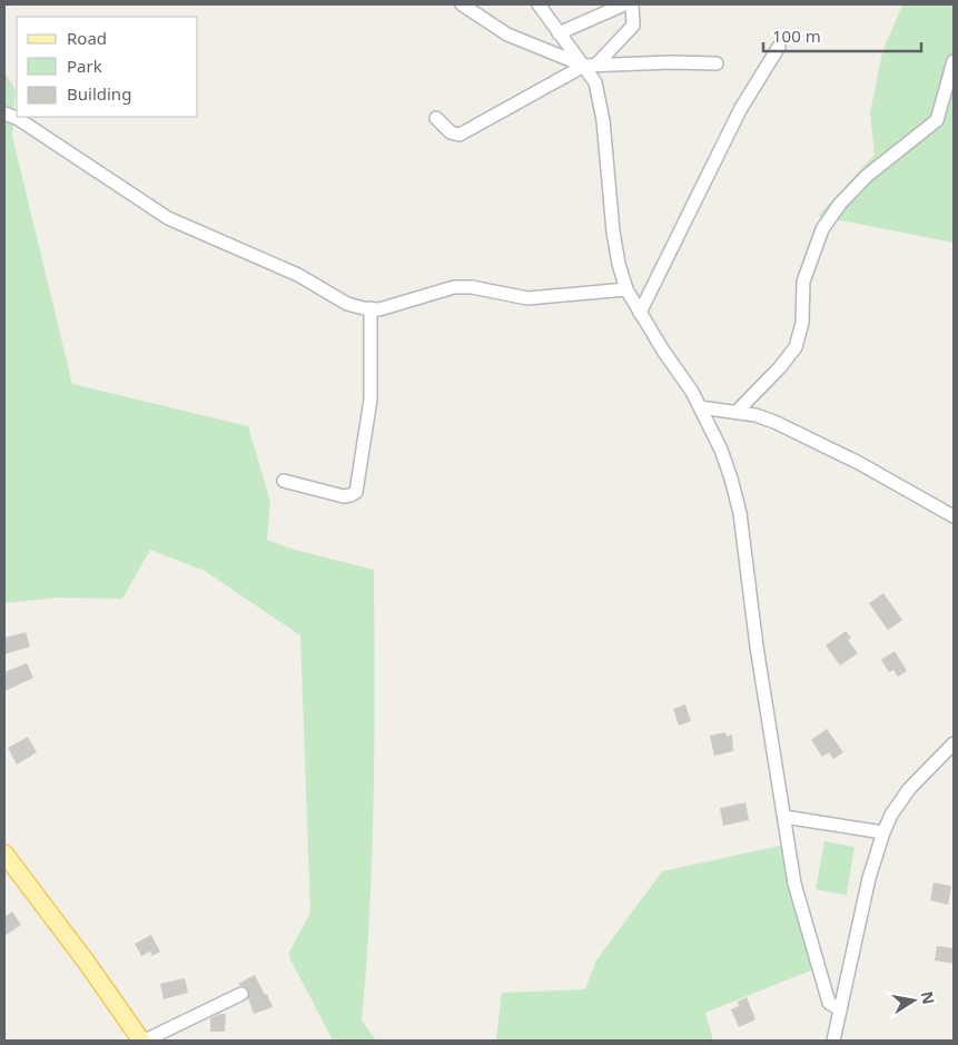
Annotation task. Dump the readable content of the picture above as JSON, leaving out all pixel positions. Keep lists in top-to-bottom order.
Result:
{
  "legend": ["Road", "Park", "Building"],
  "scale_bar": "100 m",
  "north": "right"
}
